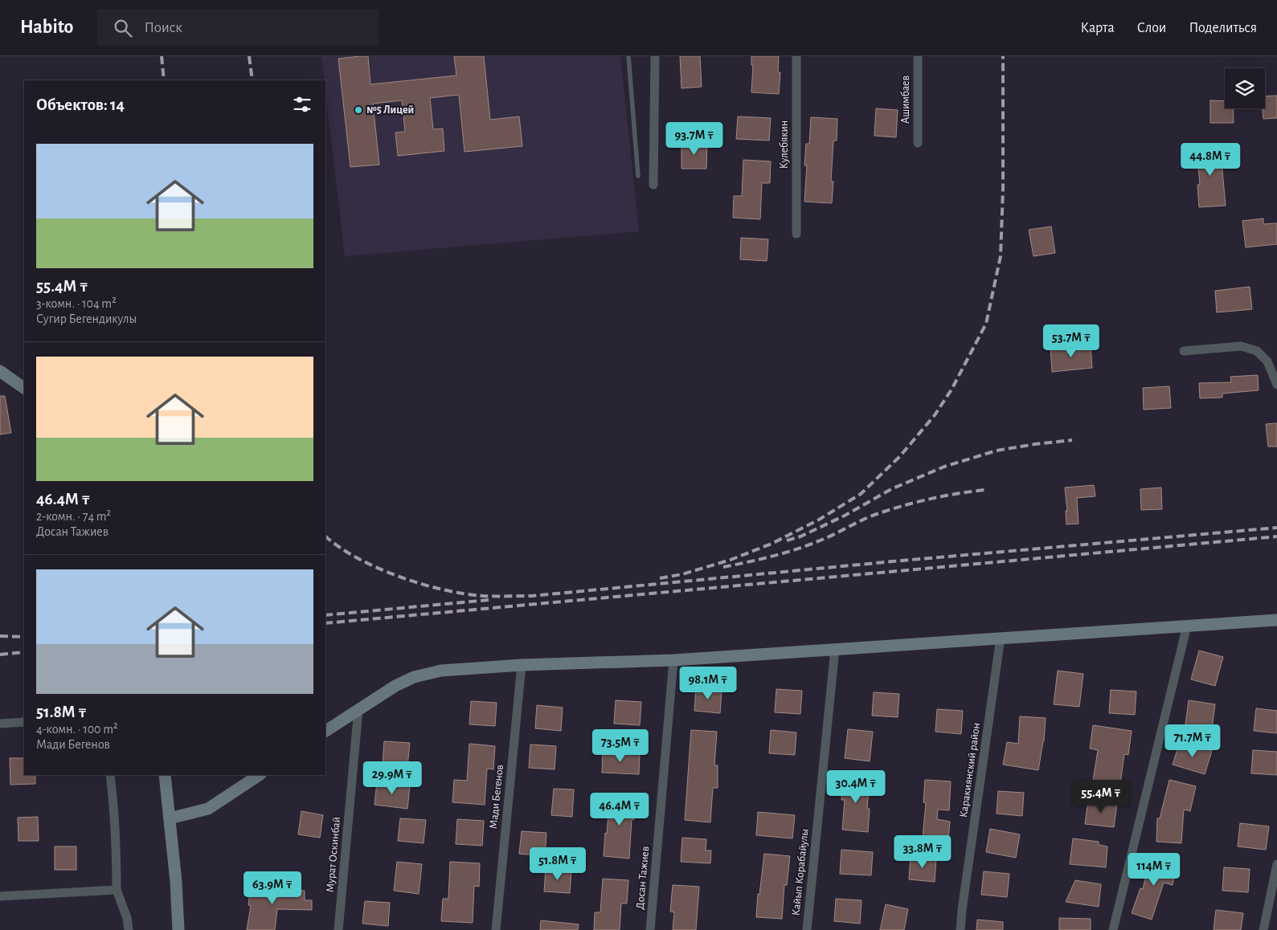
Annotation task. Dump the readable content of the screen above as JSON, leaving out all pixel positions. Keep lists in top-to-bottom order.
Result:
{
  "streets": {
    "street": [
      "Ашимбаев",
      "Кулебякин",
      "Каракиянский район",
      "Мади Бегенов",
      "Мурат Оскинбай",
      "Кайып Корабайулы",
      "Досан Тажиев"
    ]
  },
  "places": ["№5 Лицей"],
  "page": {
    "header": "Habito",
    "search": "Поиск",
    "nav": ["Карта", "Слои", "Поделиться"],
    "heading": "Объектов: 14",
    "price": [
      "93.7M ₸",
      "44.8M ₸",
      "53.7M ₸",
      "98.1M ₸",
      "71.7M ₸",
      "73.5M ₸",
      "29.9M ₸",
      "30.4M ₸",
      "55.4M ₸",
      "46.4M ₸",
      "33.8M ₸",
      "51.8M ₸",
      "114M ₸",
      "63.9M ₸"
    ],
    "list": [
      {
        "name": "55.4M ₸",
        "note": "3-комн. · 104 m² · Сугир Бегендикулы"
      },
      {
        "name": "46.4M ₸",
        "note": "2-комн. · 74 m² · Досан Тажиев"
      },
      {
        "name": "51.8M ₸",
        "note": "4-комн. · 100 m² · Мади Бегенов"
      }
    ]
  }
}
